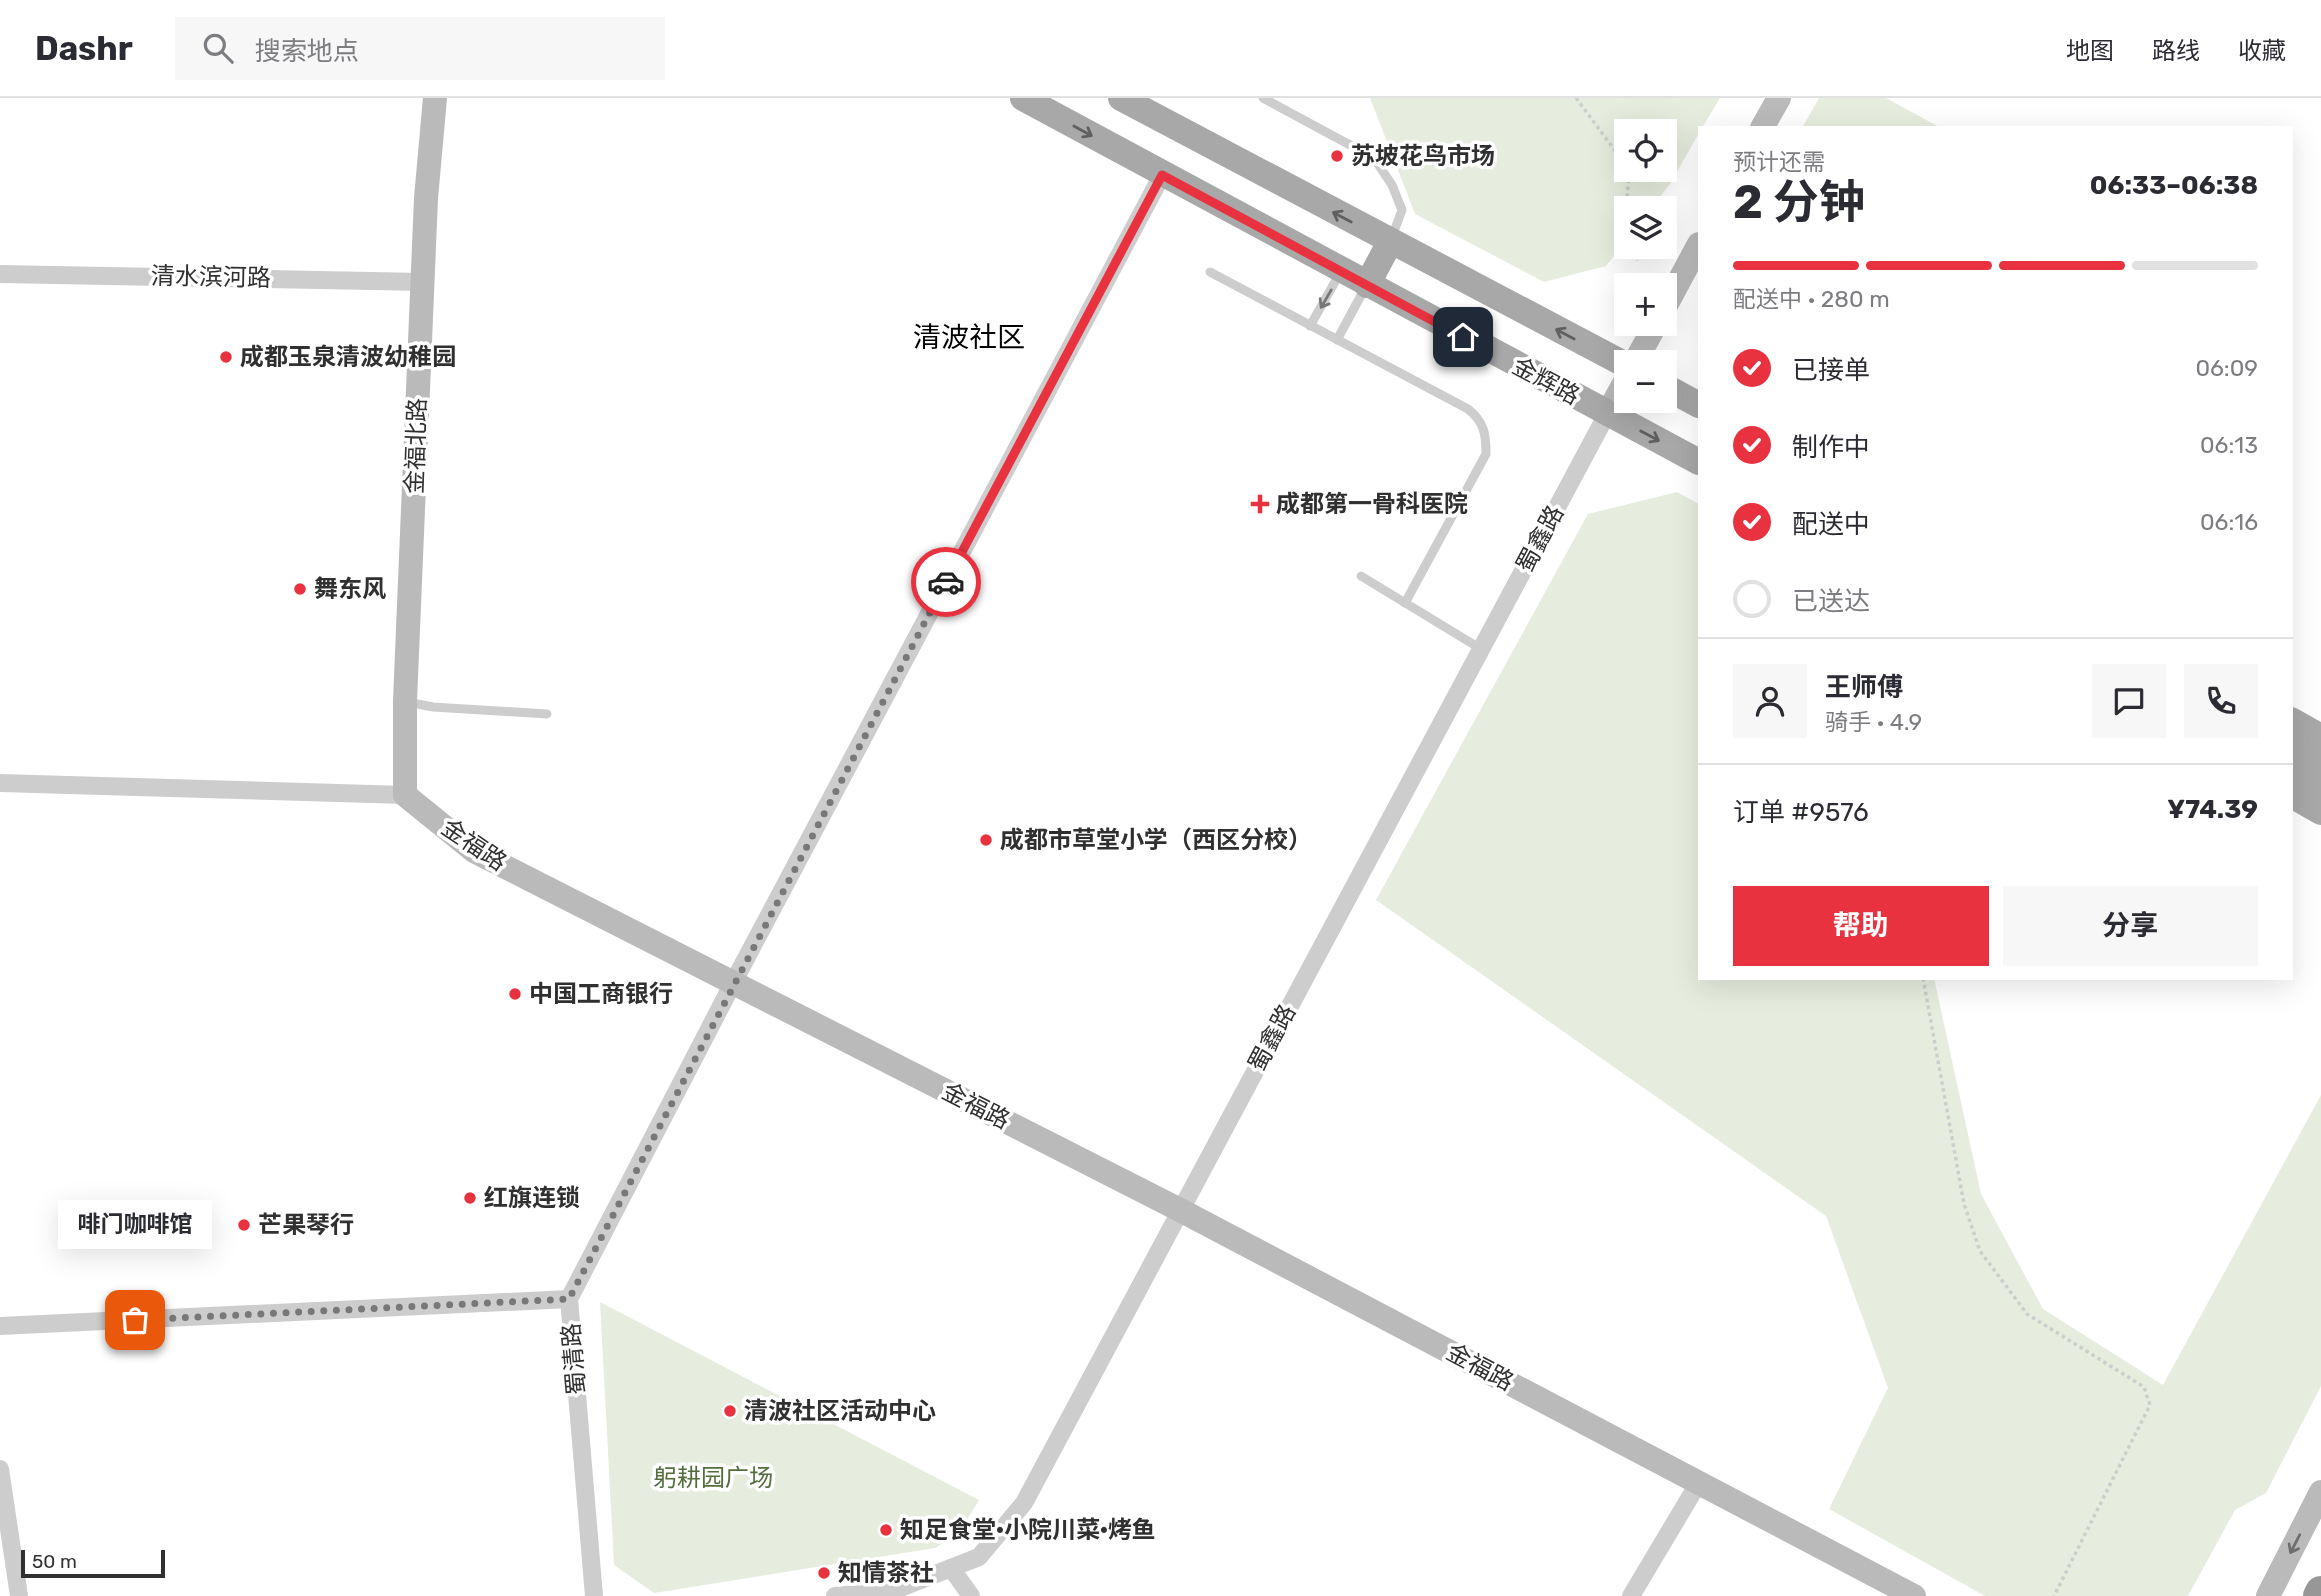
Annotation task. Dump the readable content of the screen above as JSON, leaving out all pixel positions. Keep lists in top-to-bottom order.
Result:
{
  "streets": {
    "main road": ["金辉路"],
    "street": [
      "清水滨河路",
      "金福北路",
      "蜀鑫路",
      "金福路",
      "蜀清路"
    ]
  },
  "crossings": [
    ["清水滨河路", "金福北路"],
    ["金辉路", "蜀鑫路"],
    ["金辉路", "蜀清路"],
    ["金福北路", "金福路"],
    ["蜀鑫路", "金福路"],
    ["金福路", "蜀清路"]
  ],
  "districts": ["清波社区"],
  "parks": ["躬耕园广场"],
  "places": {
    "other": [
      "苏坡花鸟市场",
      "成都玉泉清波幼稚园",
      "舞东风",
      "成都市草堂小学（西区分校）",
      "中国工商银行",
      "红旗连锁",
      "芒果琴行",
      "啡门咖啡馆",
      "清波社区活动中心",
      "知足食堂·小院川菜·烤鱼",
      "知情茶社"
    ],
    "health": ["成都第一骨科医院"]
  },
  "scale_bar": "50 m",
  "page": {
    "header": "Dashr",
    "search": "搜索地点",
    "nav": ["地图", "路线", "收藏"],
    "map_buttons": ["+", "−"],
    "heading": ["2 分钟", "预计还需", "06:33–06:38"],
    "panel": [
      "王师傅",
      "骑手 · 4.9",
      "订单 #9576",
      "¥74.39"
    ],
    "bar": "配送中 · 280 m",
    "list": [
      ["已接单", "06:09"],
      ["制作中", "06:13"],
      ["配送中", "06:16"],
      "已送达"
    ],
    "buttons": ["帮助", "分享"],
    "bubble": "啡门咖啡馆",
    "scale": "50 m"
  }
}
